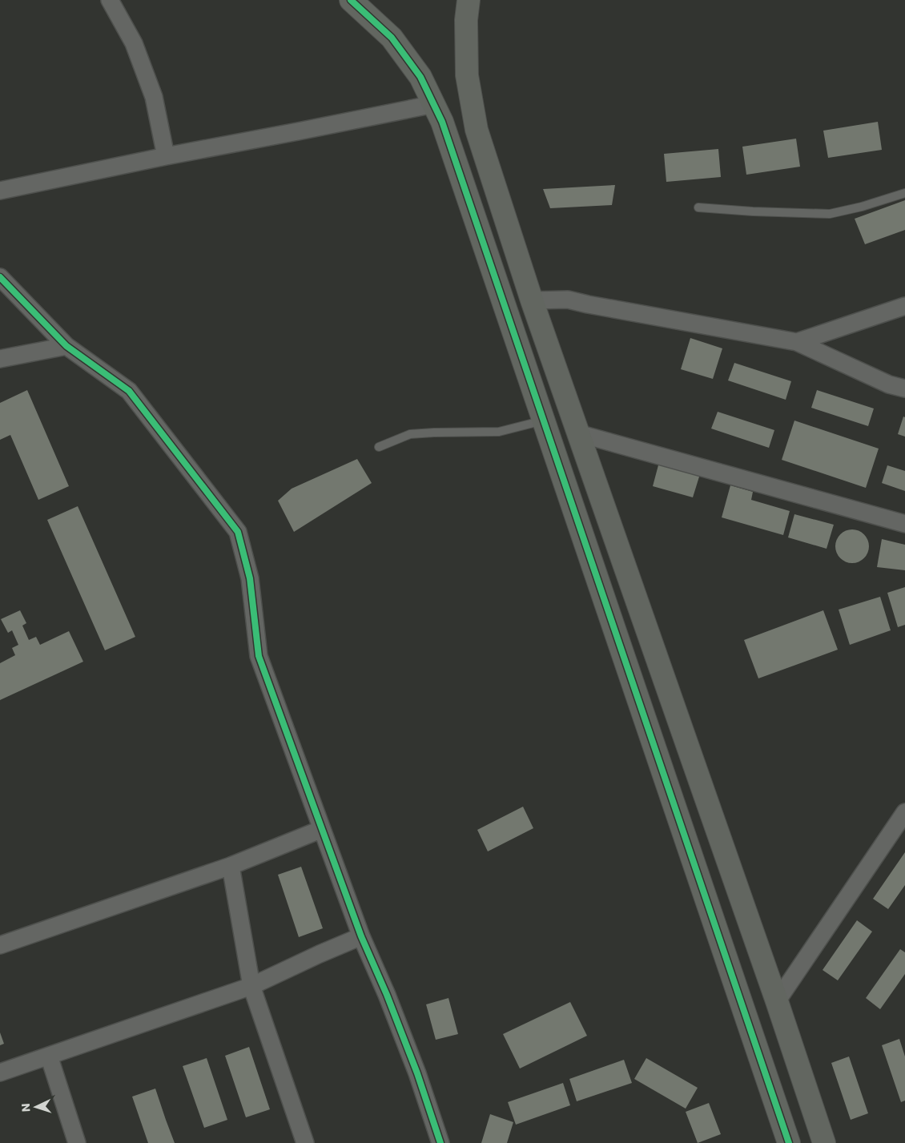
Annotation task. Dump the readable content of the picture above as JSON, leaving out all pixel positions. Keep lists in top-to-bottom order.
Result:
{
  "north": "left"
}
